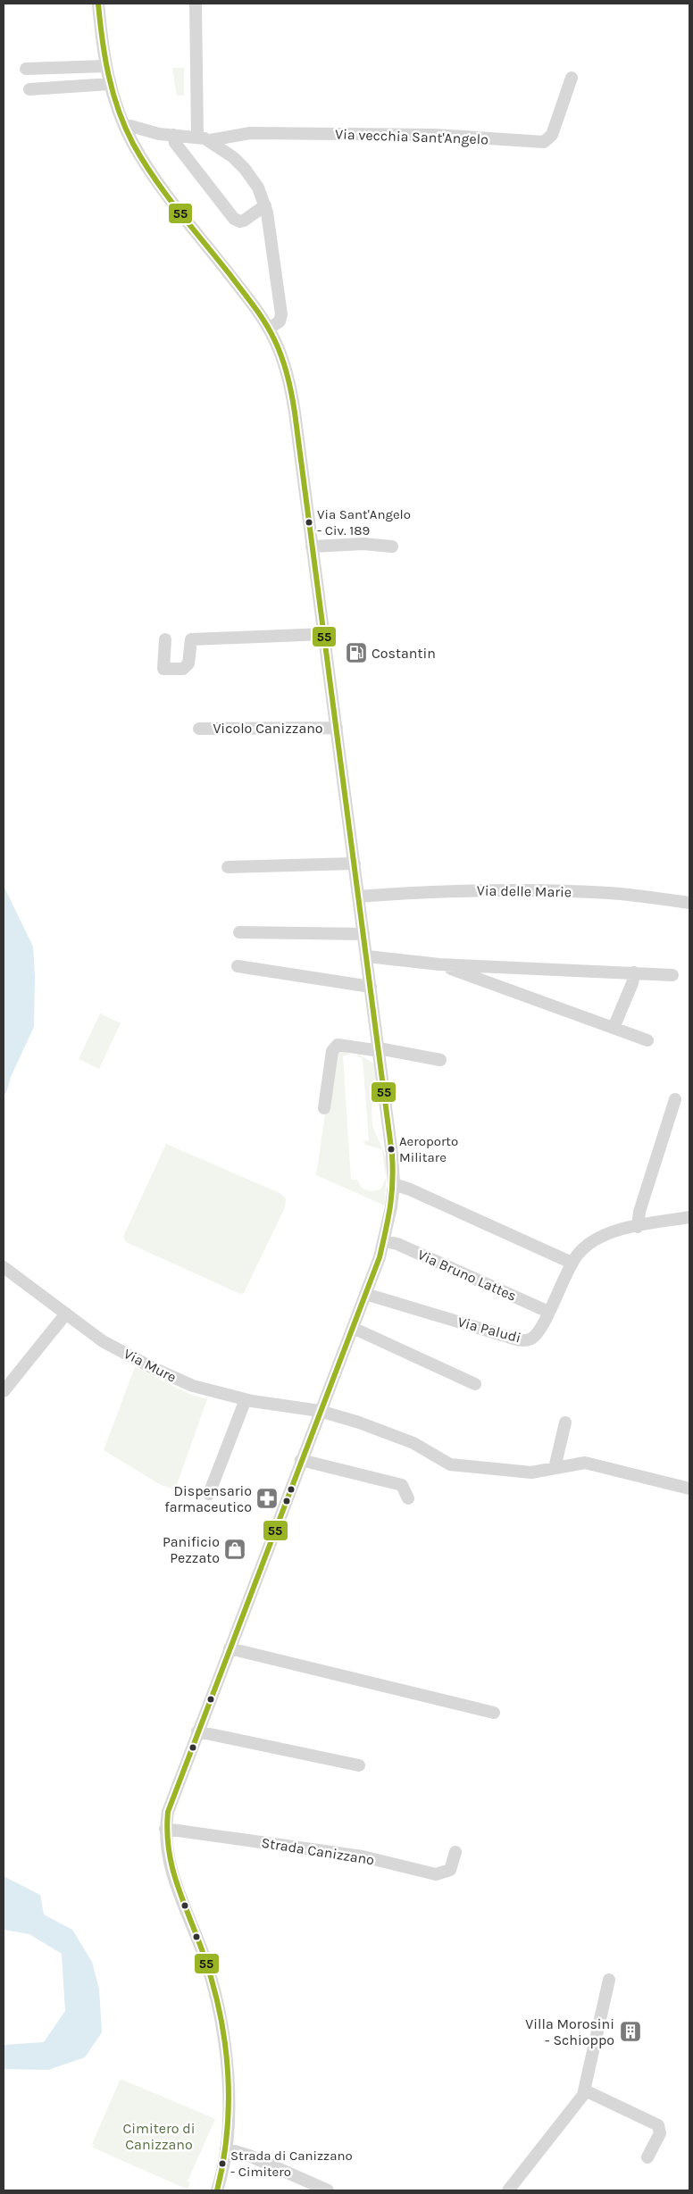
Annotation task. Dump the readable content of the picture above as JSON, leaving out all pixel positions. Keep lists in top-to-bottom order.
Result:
{
  "streets": {
    "street": [
      "Via vecchia Sant'Angelo",
      "Vicolo Canizzano",
      "Via delle Marie",
      "Via Bruno Lattes",
      "Via Paludi",
      "Via Mure",
      "Strada Canizzano"
    ]
  },
  "crossings": [
    ["Via Bruno Lattes", "Via Paludi"]
  ],
  "parks": ["Cimitero di Canizzano"],
  "places": {
    "other": ["Via Sant'Angelo - Civ. 189", "Aeroporto Militare", "Strada di Canizzano - Cimitero"],
    "fuel station": ["Costantin"],
    "pharmacy": ["Dispensario farmaceutico"],
    "shop": ["Panificio Pezzato"],
    "building": ["Villa Morosini - Schioppo"]
  },
  "lines": ["transit line 55"]
}
